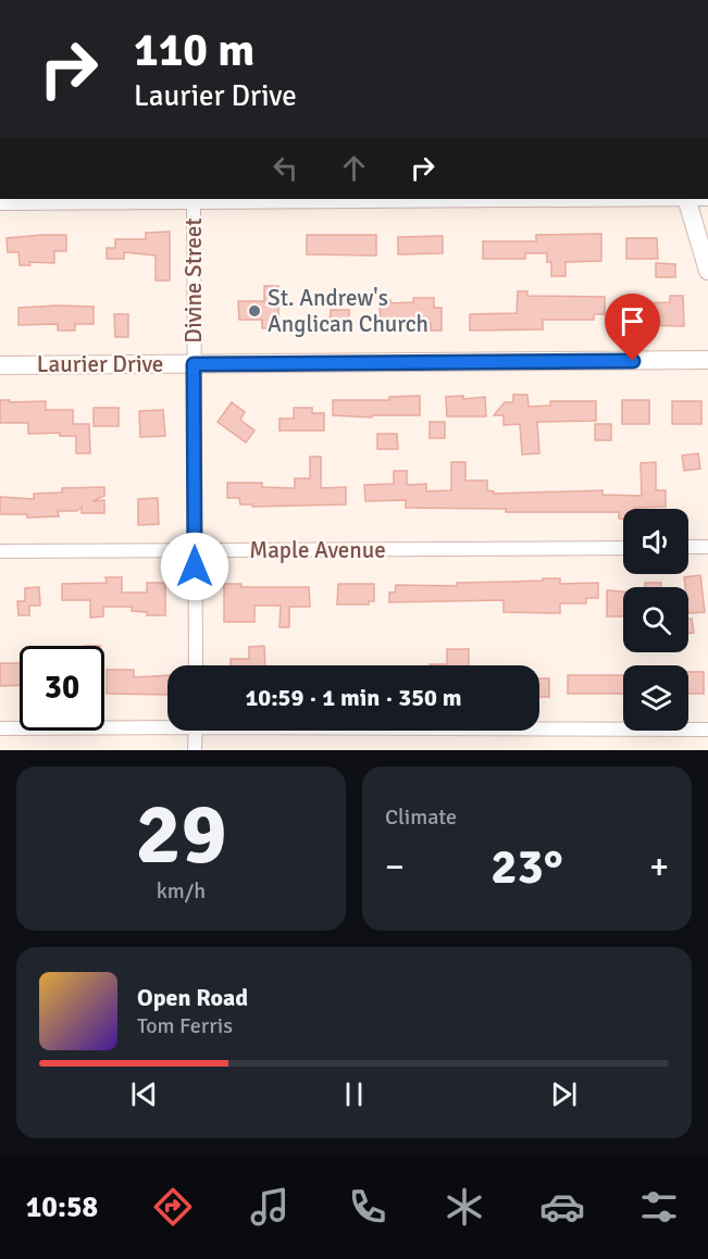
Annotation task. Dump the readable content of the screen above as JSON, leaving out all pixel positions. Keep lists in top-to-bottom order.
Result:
{
  "streets": {
    "street": ["Divine Street", "Laurier Drive", "Maple Avenue"]
  },
  "crossings": [
    ["Divine Street", "Laurier Drive"],
    ["Divine Street", "Maple Avenue"]
  ],
  "places": ["St. Andrew's Anglican Church"],
  "page": {
    "turn": ["110 m", "Laurier Drive"],
    "limit": "30",
    "trip": "10:59 · 1 min · 350 m",
    "tile": [
      ["29", "km/h"],
      "Climate"
    ],
    "heat": ["−", "23°", "+"],
    "song": ["Open Road", "Tom Ferris"],
    "tabs": "10:58"
  }
}
